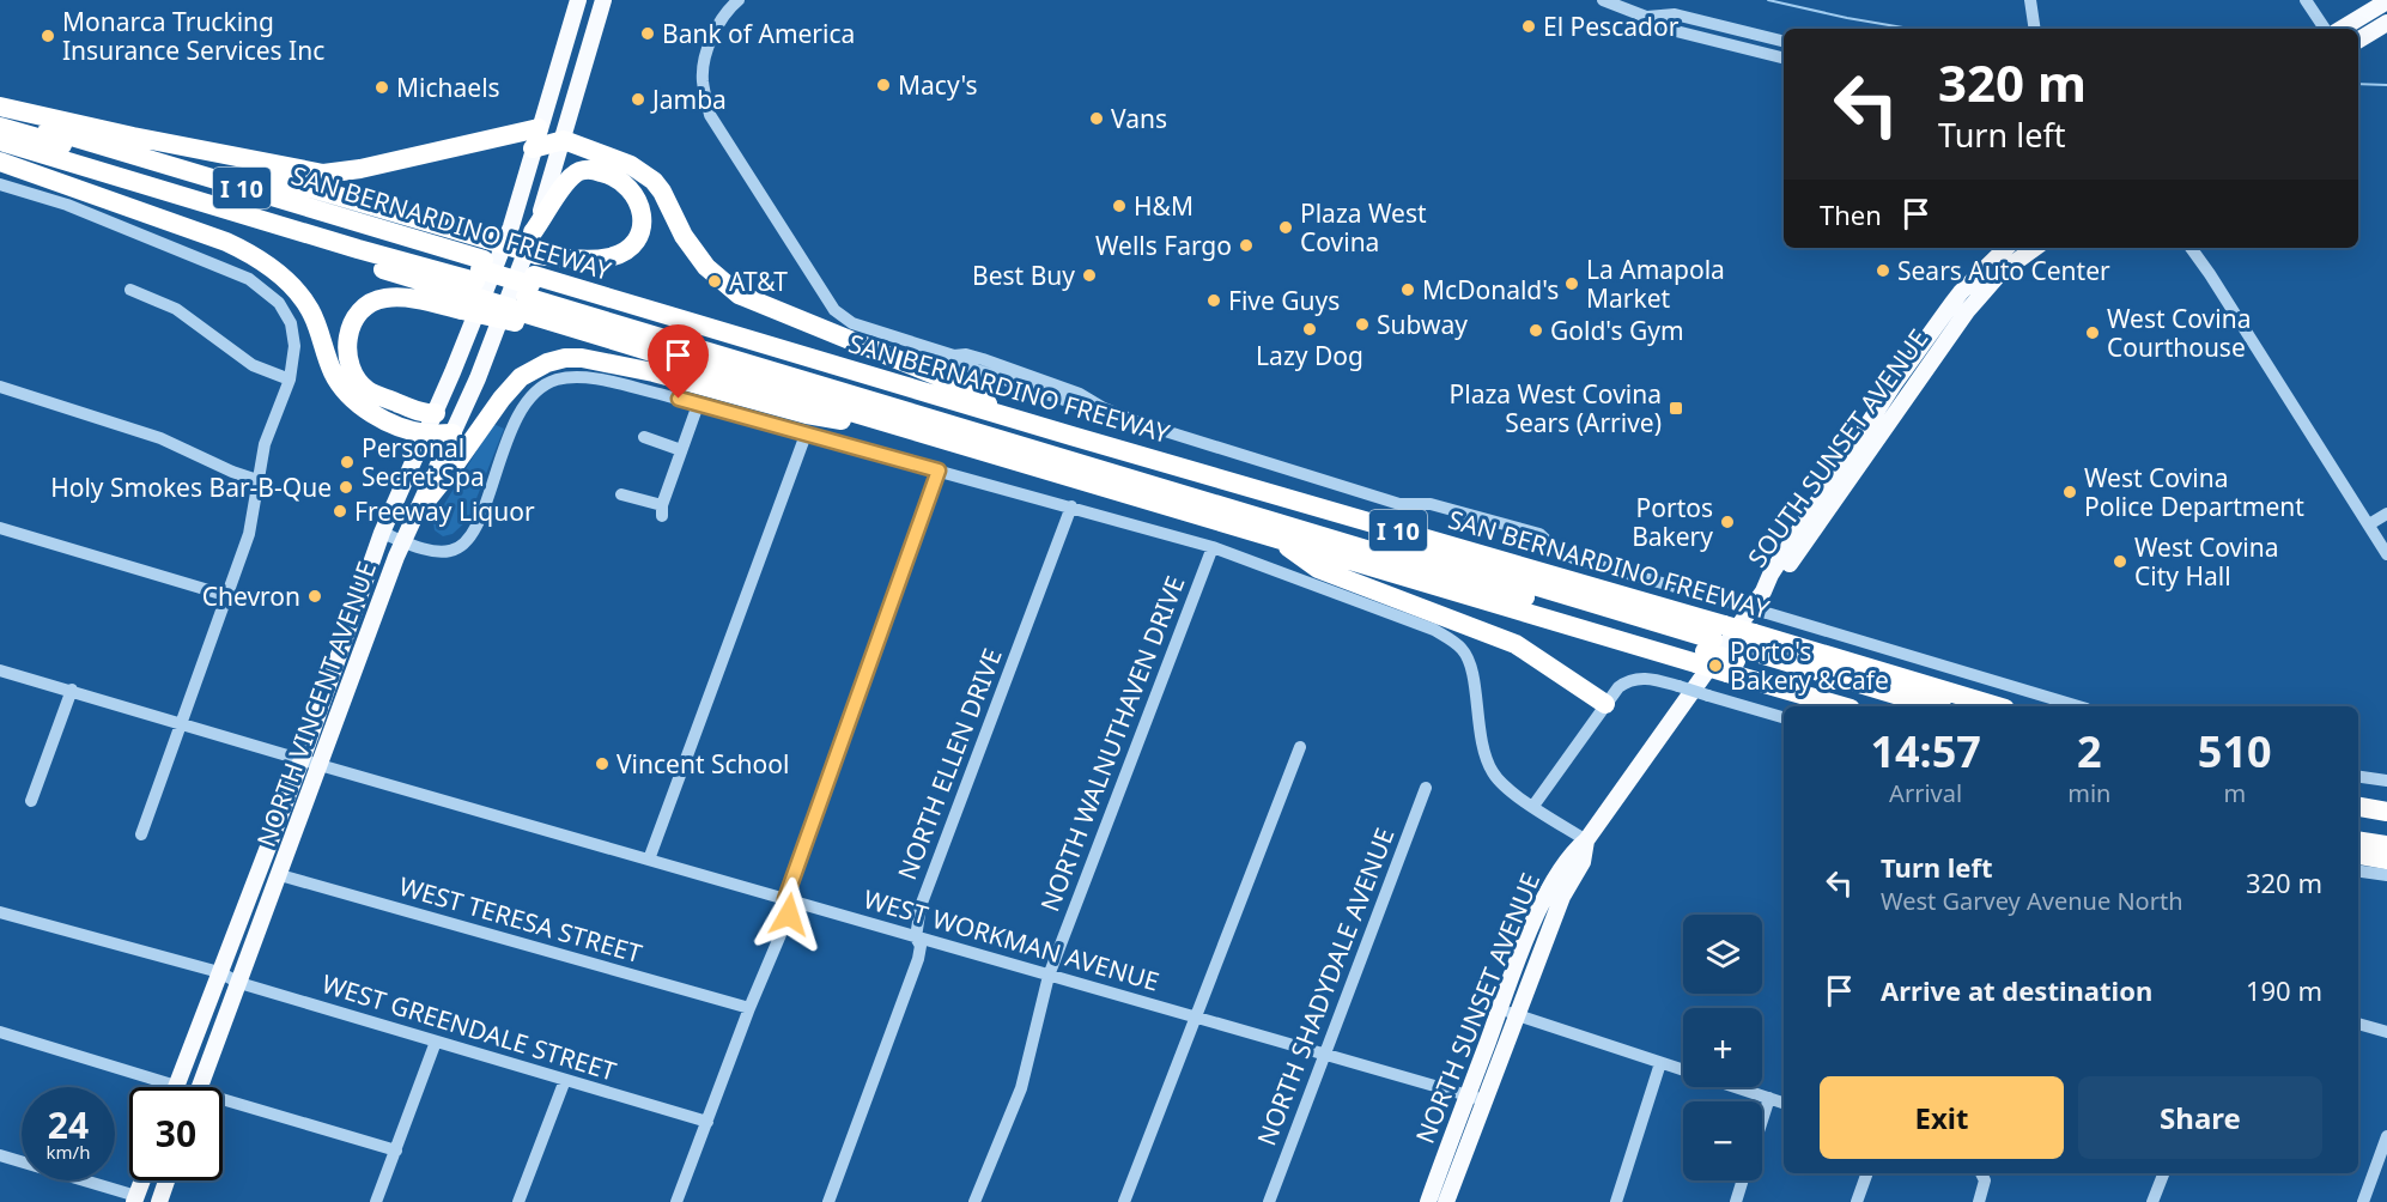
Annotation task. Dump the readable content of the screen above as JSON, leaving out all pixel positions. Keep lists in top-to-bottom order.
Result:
{
  "streets": {
    "highway": ["I 10", "SAN BERNARDINO FREEWAY"],
    "main road": ["SOUTH SUNSET AVENUE", "NORTH VINCENT AVENUE", "NORTH SUNSET AVENUE"],
    "street": [
      "NORTH WALNUTHAVEN DRIVE",
      "NORTH ELLEN DRIVE",
      "WEST TERESA STREET",
      "WEST WORKMAN AVENUE",
      "NORTH SHADYDALE AVENUE",
      "WEST GREENDALE STREET"
    ]
  },
  "crossings": [
    ["SAN BERNARDINO FREEWAY", "NORTH VINCENT AVENUE"],
    ["SAN BERNARDINO FREEWAY", "NORTH SUNSET AVENUE"],
    ["SOUTH SUNSET AVENUE", "NORTH SUNSET AVENUE"],
    ["NORTH VINCENT AVENUE", "WEST TERESA STREET"],
    ["NORTH VINCENT AVENUE", "WEST WORKMAN AVENUE"],
    ["NORTH VINCENT AVENUE", "WEST GREENDALE STREET"],
    ["NORTH WALNUTHAVEN DRIVE", "WEST WORKMAN AVENUE"],
    ["NORTH ELLEN DRIVE", "WEST WORKMAN AVENUE"],
    ["WEST WORKMAN AVENUE", "NORTH SHADYDALE AVENUE"],
    ["WEST WORKMAN AVENUE", "NORTH SUNSET AVENUE"]
  ],
  "places": {
    "other": [
      "El Pescador",
      "Bank of America",
      "Monarca Trucking Insurance Services Inc",
      "Macy's",
      "Michaels",
      "Jamba",
      "Vans",
      "H&M",
      "Plaza West Covina",
      "Wells Fargo",
      "Sears Auto Center",
      "Best Buy",
      "AT&T",
      "La Amapola Market",
      "McDonald's",
      "Five Guys",
      "Subway",
      "Lazy Dog",
      "Gold's Gym",
      "West Covina Courthouse",
      "Personal Secret Spa",
      "Holy Smokes Bar-B-Que",
      "West Covina Police Department",
      "Freeway Liquor",
      "Portos Bakery",
      "West Covina City Hall",
      "Chevron",
      "Porto's Bakery &Cafe",
      "Vincent School"
    ],
    "transit": ["Plaza West Covina Sears (Arrive)"]
  },
  "page": {
    "turn": ["320 m", "Turn left"],
    "then": "Then",
    "eta": [
      "14:57",
      "Arrival",
      "2",
      "min",
      "510",
      "m"
    ],
    "list": [
      {
        "name": "Turn left",
        "note": "West Garvey Avenue North",
        "value": "320 m"
      },
      {
        "name": "Arrive at destination",
        "value": "190 m"
      }
    ],
    "map_buttons": ["+", "−"],
    "buttons": ["Exit", "Share"],
    "speed": "24 km/h",
    "limit": "30"
  }
}
